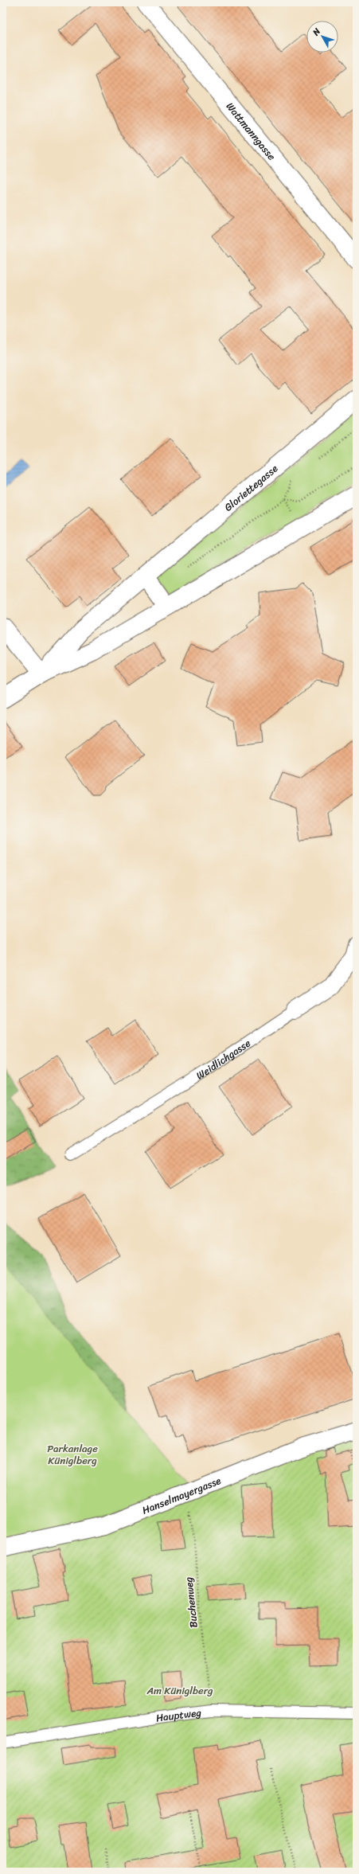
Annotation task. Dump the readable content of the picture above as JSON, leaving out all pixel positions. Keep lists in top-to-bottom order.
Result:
{
  "streets": {
    "street": [
      "Wattmanngasse",
      "Gloriettegasse",
      "Weidlichgasse",
      "Hanselmayergasse"
    ],
    "lane": ["Hauptweg"],
    "path": ["Buchenweg"]
  },
  "crossings": [
    ["Hanselmayergasse", "Buchenweg"],
    ["Buchenweg", "Hauptweg"]
  ],
  "parks": ["Parkanlage Küniglberg", "Am Küniglberg"],
  "north": "top left"
}
